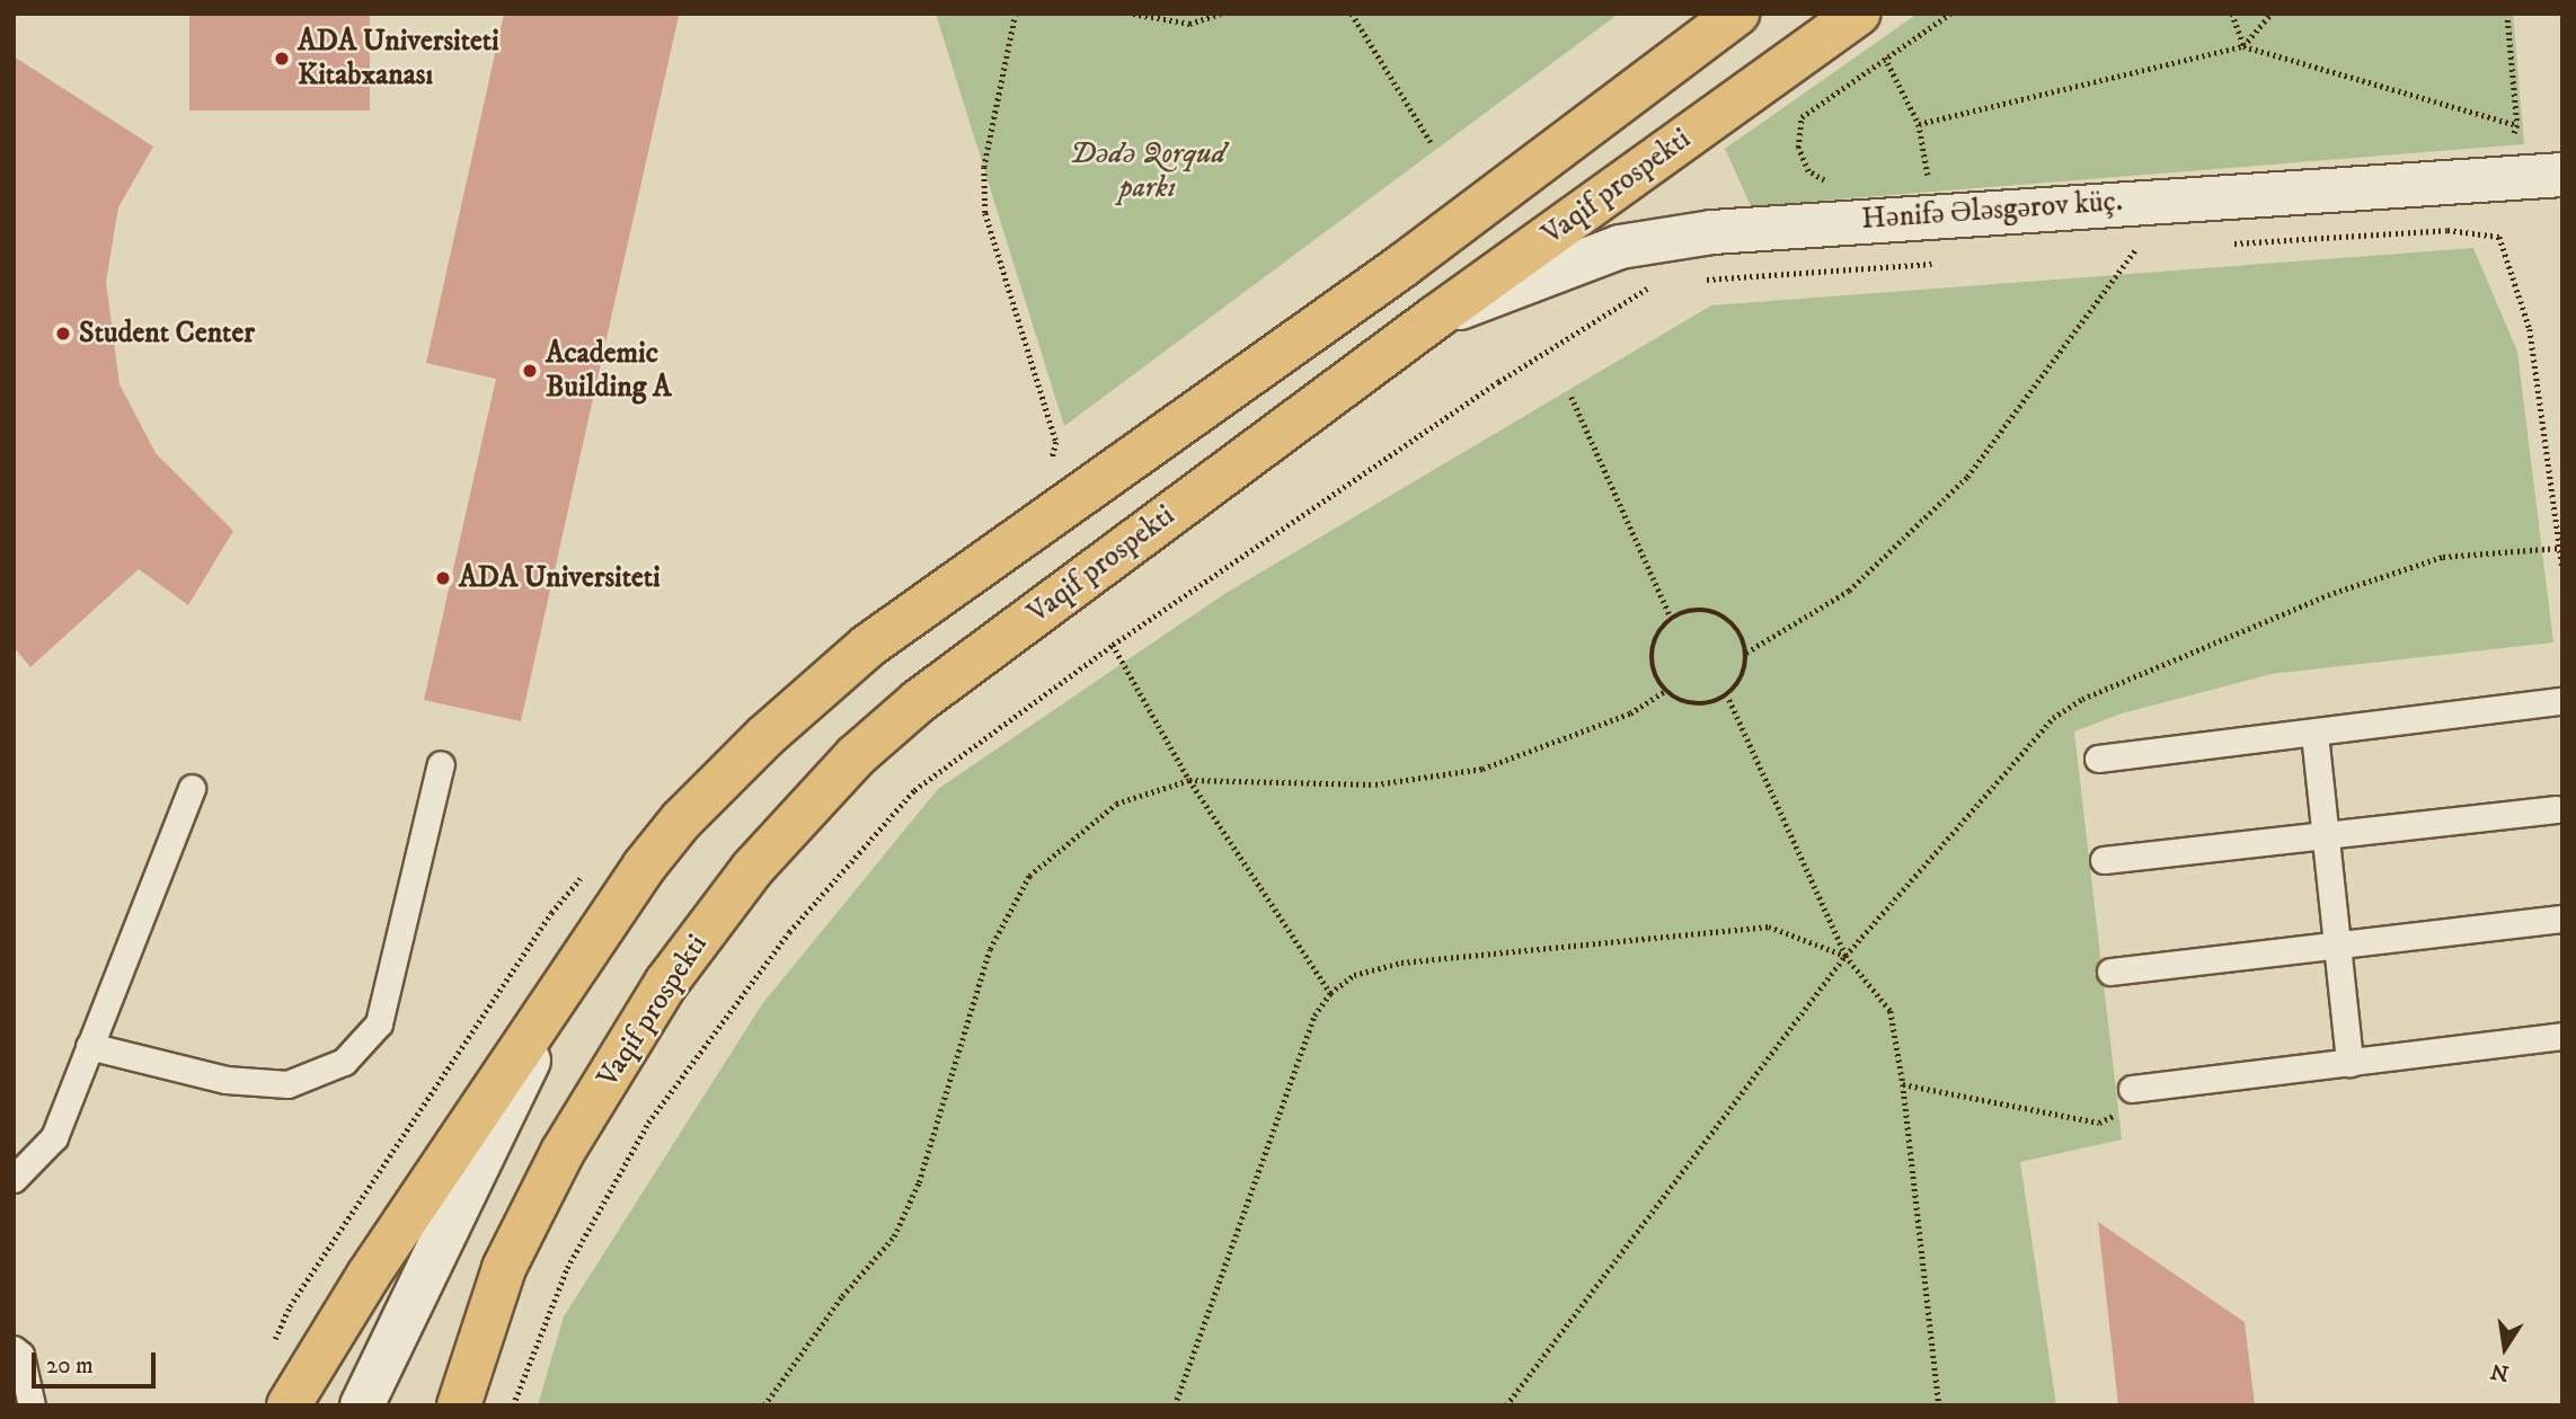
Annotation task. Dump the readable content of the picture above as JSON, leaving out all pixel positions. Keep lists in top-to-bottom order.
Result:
{
  "streets": {
    "main road": ["Vaqif prospekti"],
    "street": ["Hənifə Ələsgərov küç."]
  },
  "crossings": [
    ["Vaqif prospekti", "Hənifə Ələsgərov küç."]
  ],
  "parks": ["Dədə Qorqud parkı"],
  "places": [
    "ADA Universiteti Kitabxanası",
    "Student Center",
    "Academic Building A",
    "ADA Universiteti"
  ],
  "scale_bar": "20 m",
  "north": "bottom"
}
